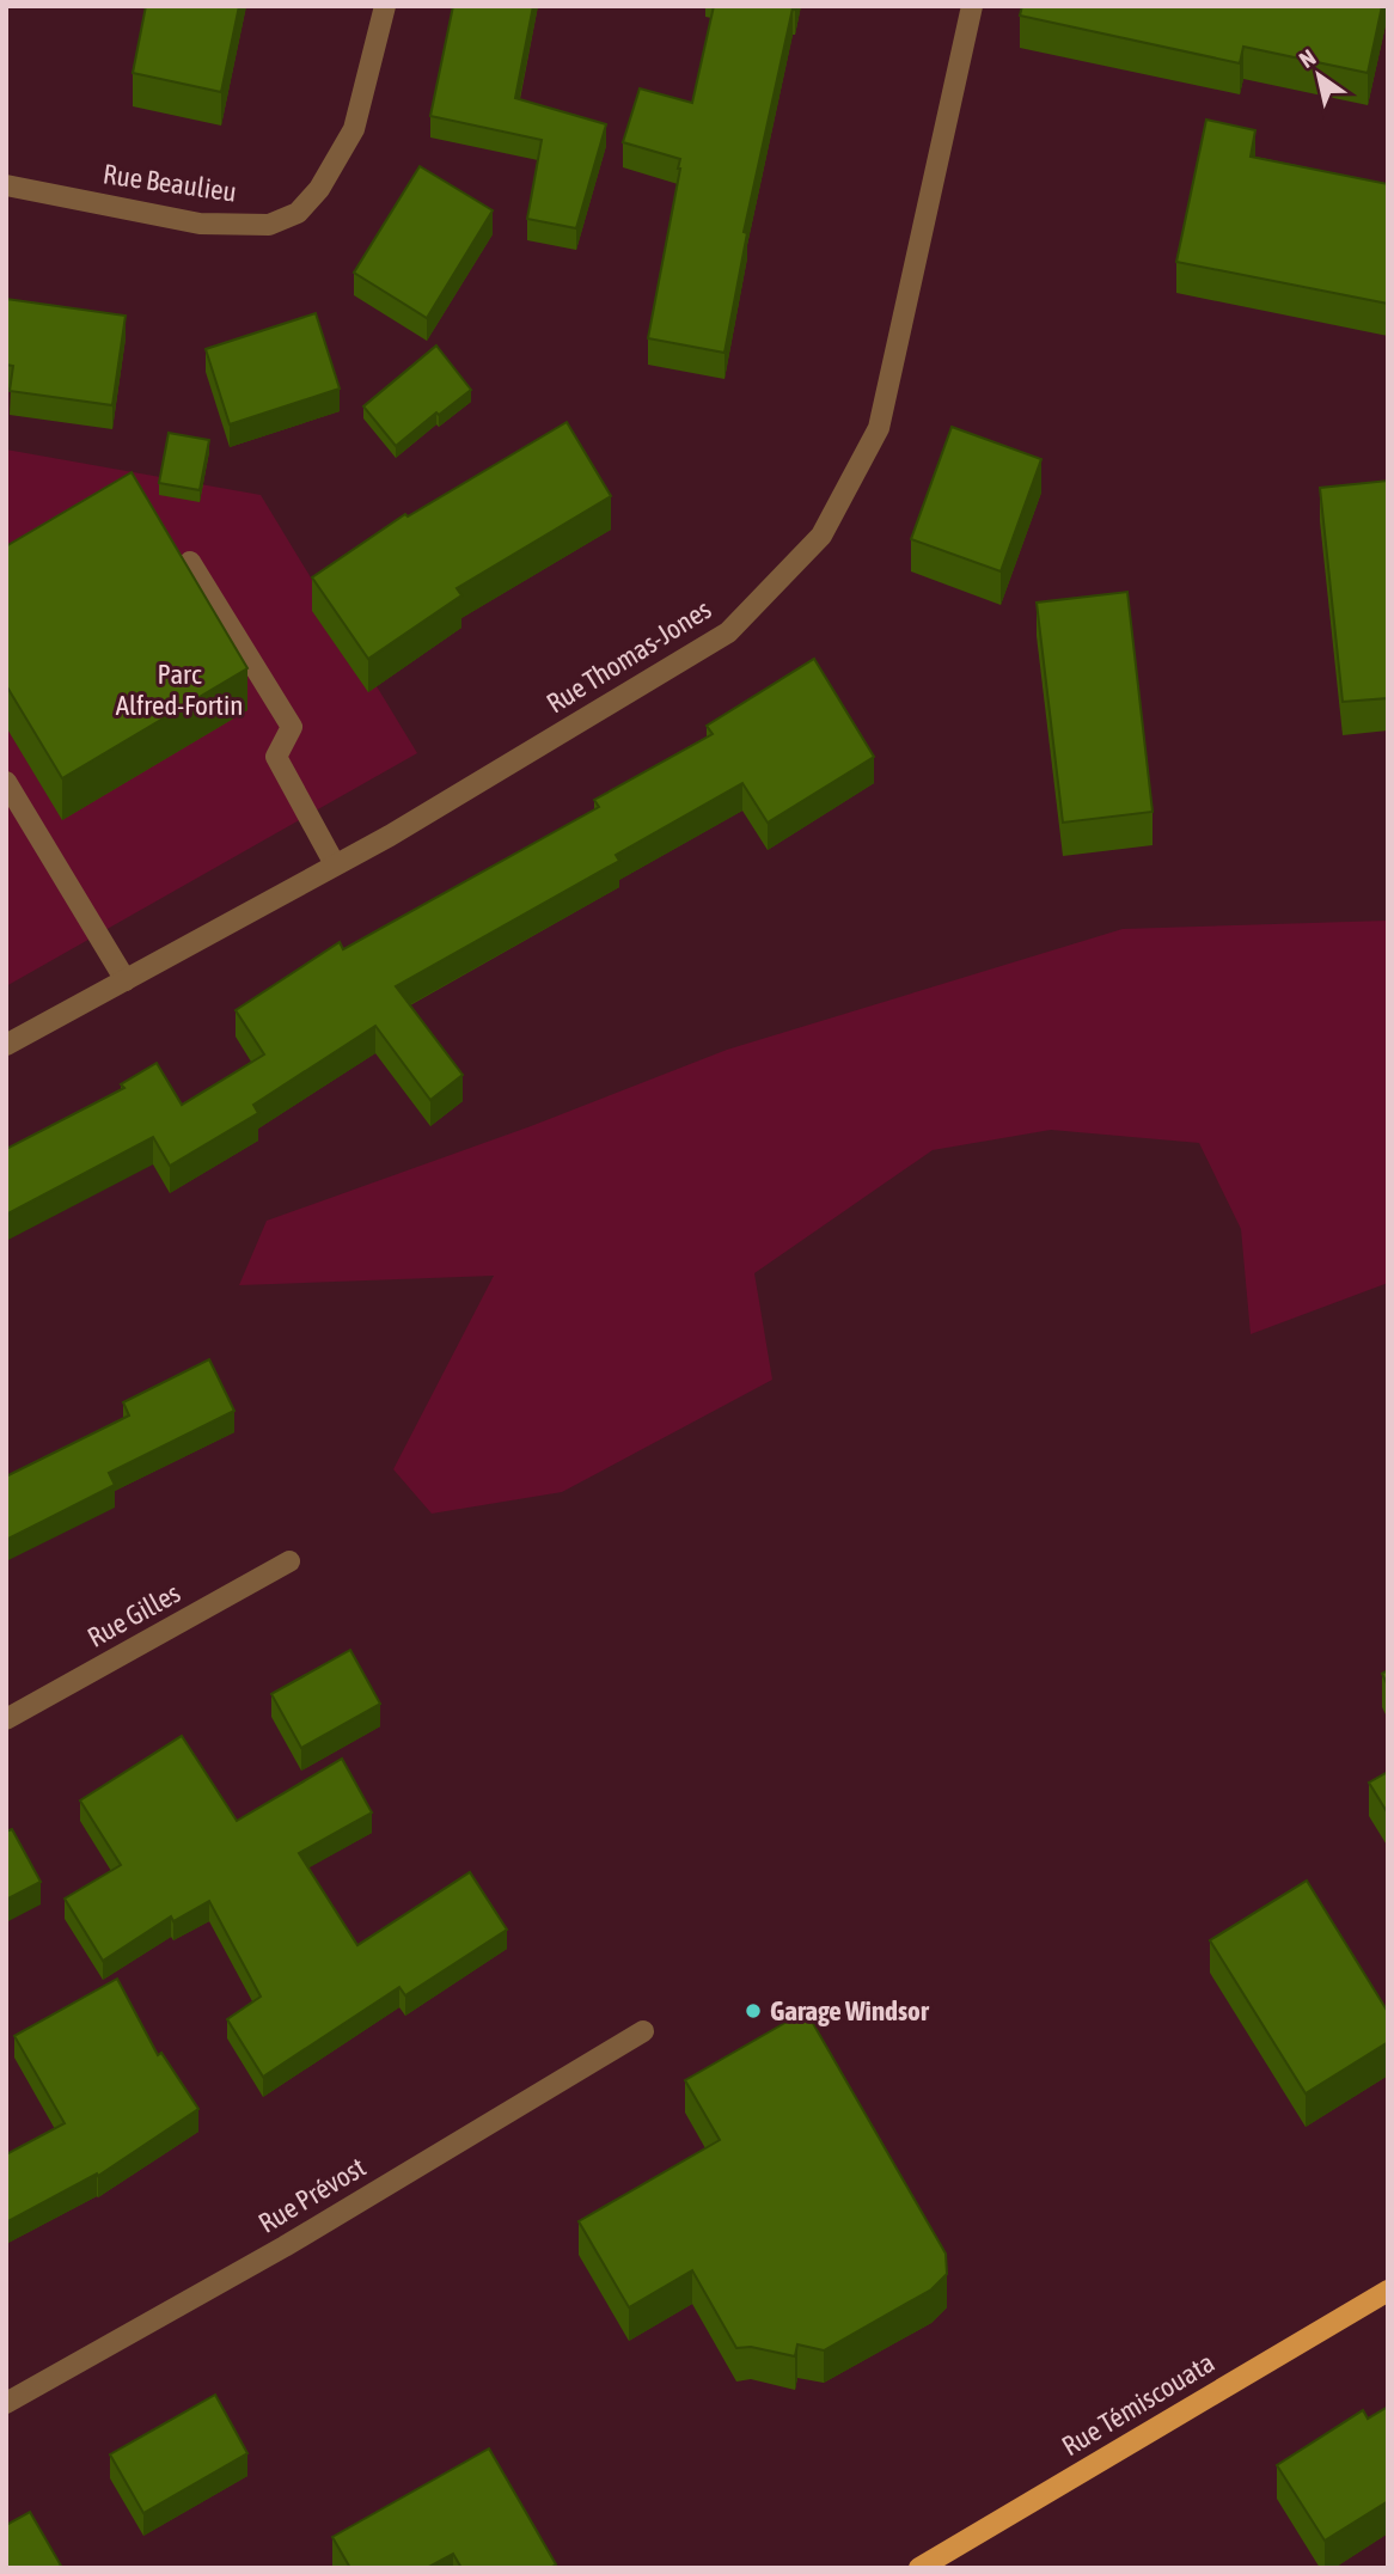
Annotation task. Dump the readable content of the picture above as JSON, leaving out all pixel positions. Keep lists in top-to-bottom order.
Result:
{
  "streets": {
    "main road": ["Rue Témiscouata"],
    "street": [
      "Rue Beaulieu",
      "Rue Thomas-Jones",
      "Rue Gilles",
      "Rue Prévost"
    ]
  },
  "parks": ["Parc Alfred-Fortin"],
  "places": ["Garage Windsor"],
  "north": "top left"
}
